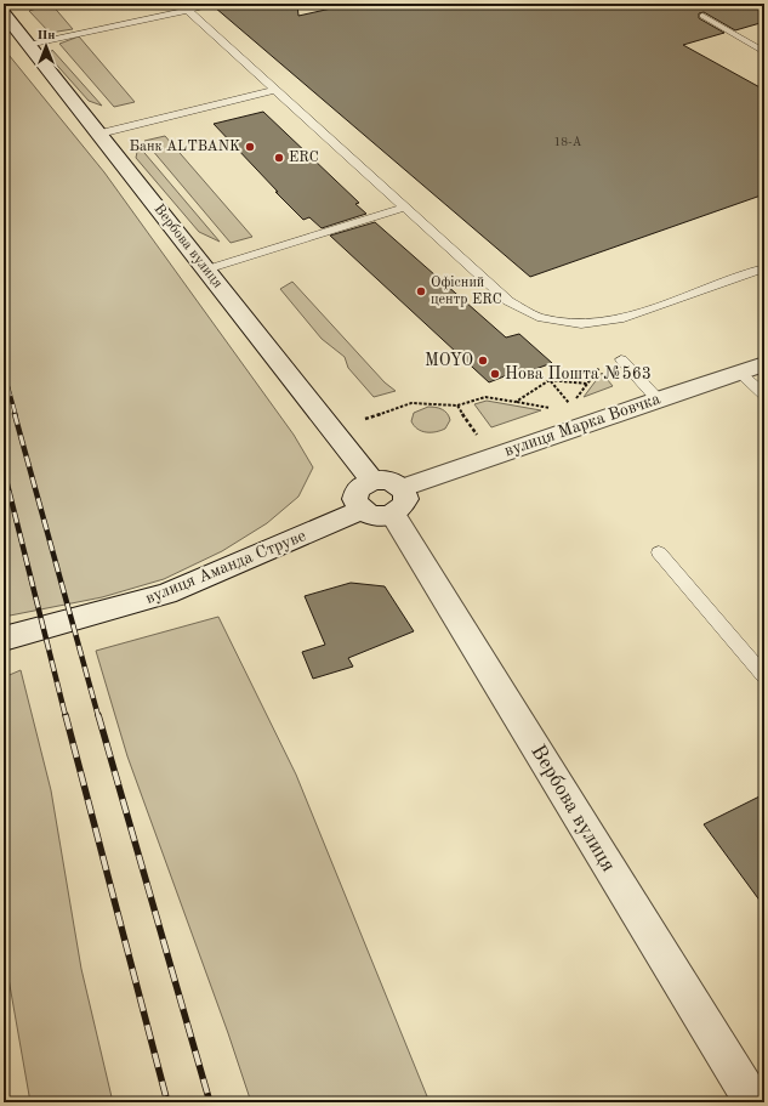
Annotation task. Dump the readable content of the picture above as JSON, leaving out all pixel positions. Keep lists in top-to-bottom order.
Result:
{
  "streets": {
    "main road": ["Вербова вулиця", "вулиця Марка Вовчка", "вулиця Аманда Струве"]
  },
  "crossings": [
    ["Вербова вулиця", "вулиця Марка Вовчка"],
    ["Вербова вулиця", "вулиця Аманда Струве"],
    ["вулиця Марка Вовчка", "вулиця Аманда Струве"]
  ],
  "places": [
    "Банк ALTBANK",
    "ERC",
    "Офісний центр ERC",
    "MOYO",
    "Нова Пошта №563"
  ],
  "house_numbers": ["18-А"],
  "north": "top"
}
